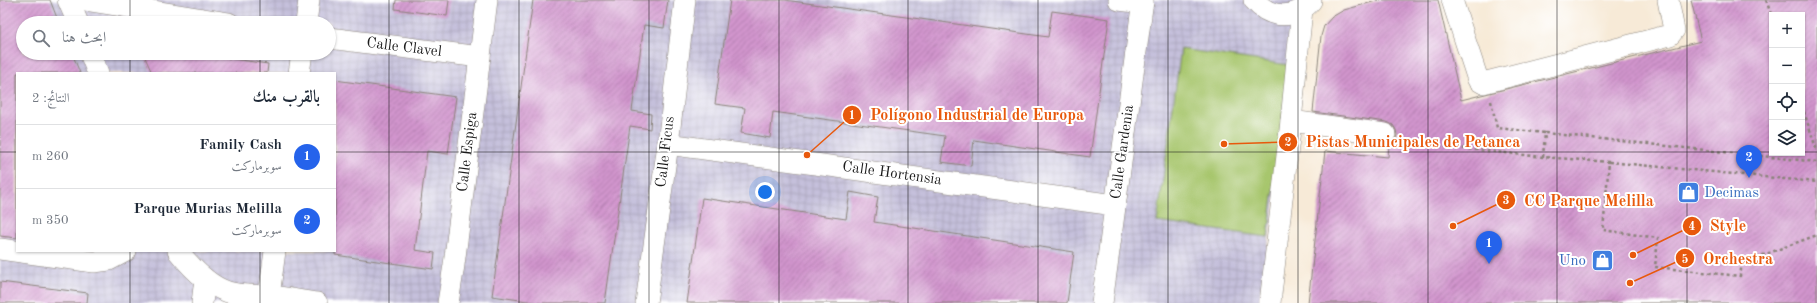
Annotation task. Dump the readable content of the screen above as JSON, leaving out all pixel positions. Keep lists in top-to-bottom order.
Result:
{
  "streets": {
    "street": [
      "Calle Clavel",
      "Calle Espiga",
      "Calle Ficus",
      "Calle Gardenia",
      "Calle Hortensia"
    ]
  },
  "crossings": [
    ["Calle Clavel", "Calle Espiga"],
    ["Calle Ficus", "Calle Hortensia"],
    ["Calle Gardenia", "Calle Hortensia"]
  ],
  "places": {
    "other": [
      "Pistas Municipales de Petanca",
      "Polígono Industrial de Europa",
      "CC Parque Melilla",
      "Style",
      "Orchestra"
    ],
    "shop": ["Decimas", "Uno"]
  },
  "page": {
    "map_buttons": ["+", "−"],
    "search": "ابحث هنا",
    "heading": ["بالقرب منك", "النتائج: 2"],
    "list": [
      {
        "mark": "1",
        "name": "Family Cash",
        "note": "سوبرماركت",
        "value": "260 m"
      },
      {
        "mark": "2",
        "name": "Parque Murias Melilla",
        "note": "سوبرماركت",
        "value": "350 m"
      }
    ],
    "pins": ["2", "1"]
  }
}
